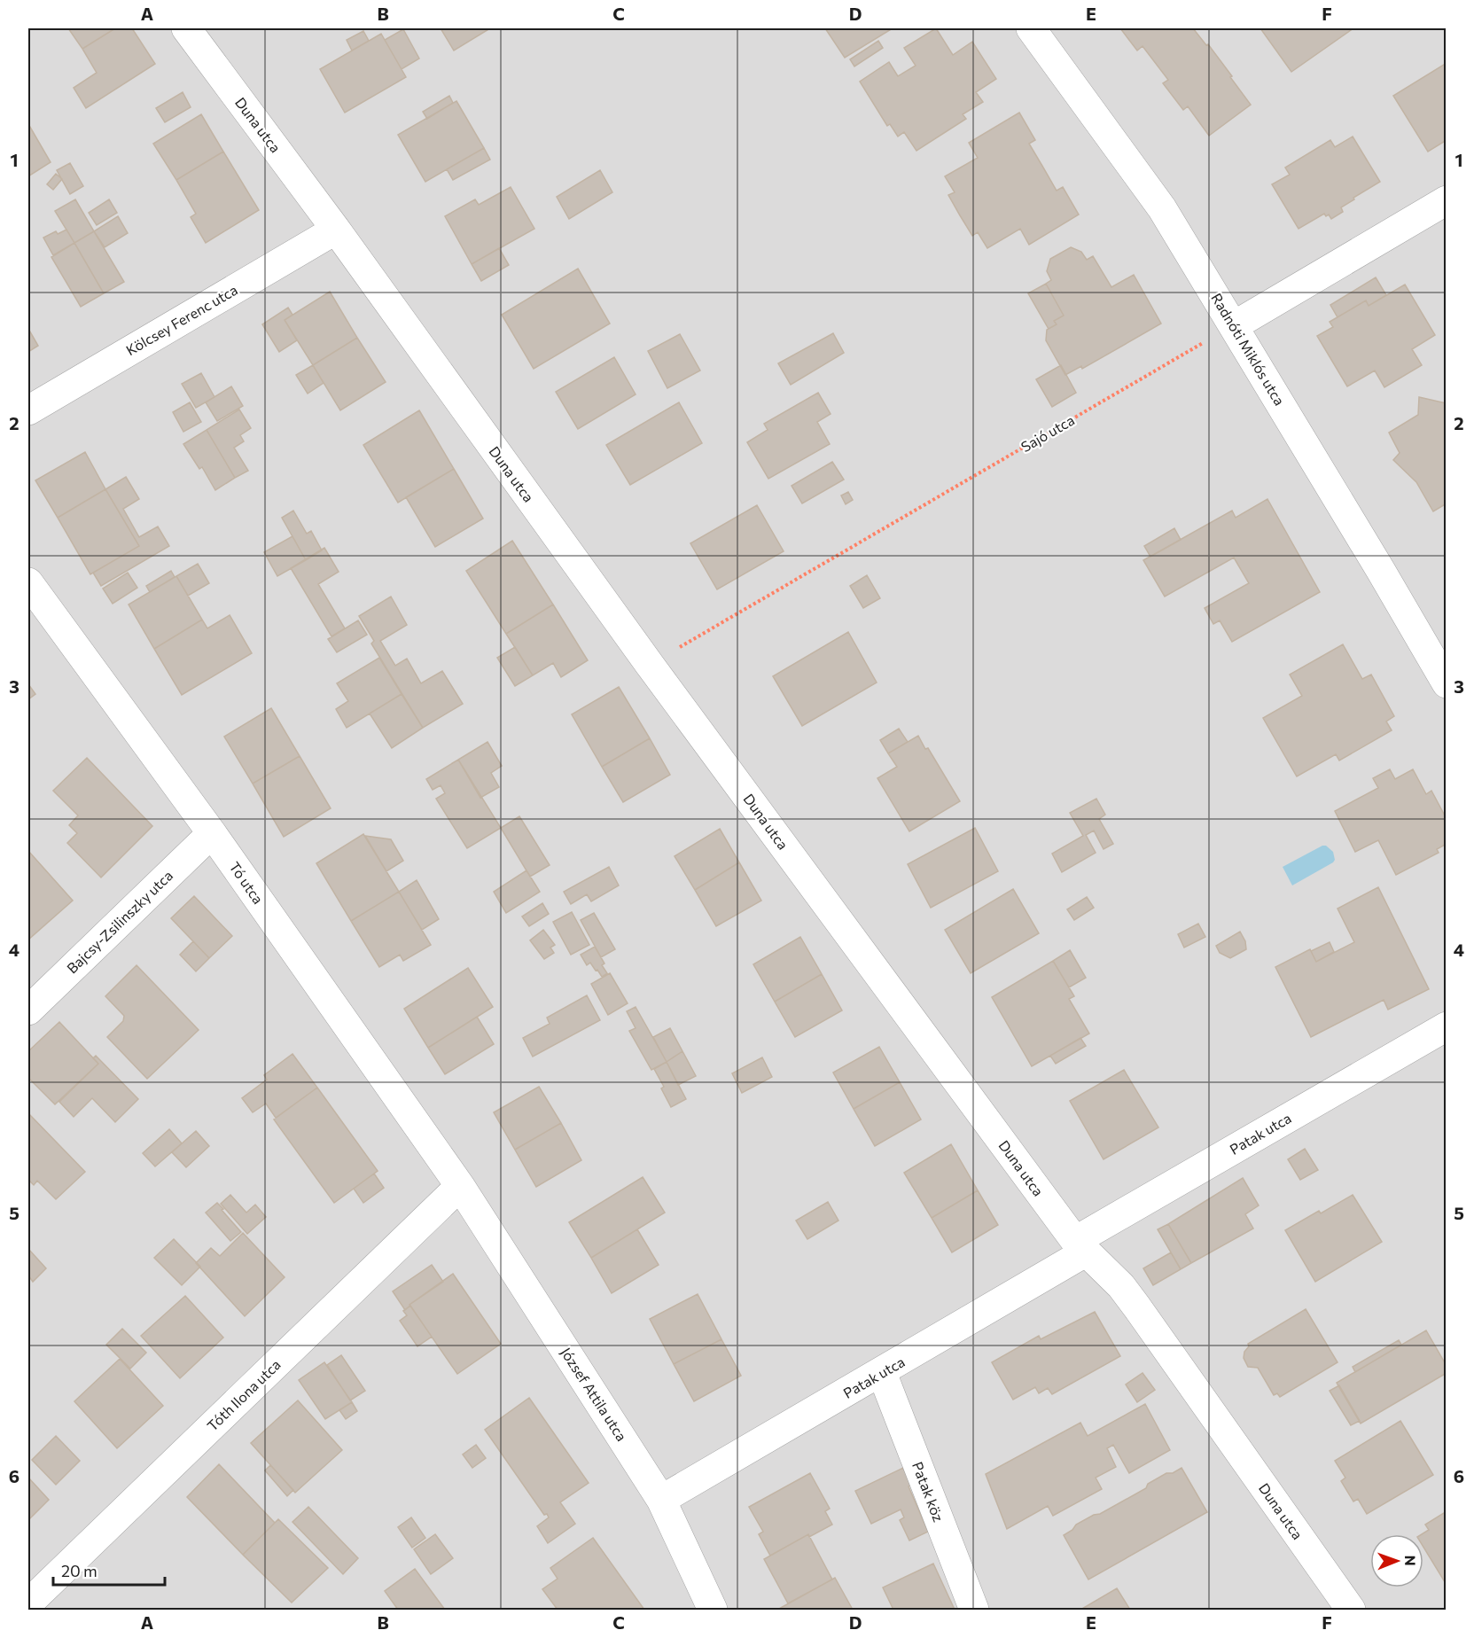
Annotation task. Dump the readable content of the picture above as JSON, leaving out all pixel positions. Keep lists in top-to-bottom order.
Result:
{
  "streets": {
    "street": [
      "Duna utca",
      "Kölcsey Ferenc utca",
      "Radnóti Miklós utca",
      "Tó utca",
      "Bajcsy-Zsilinszky utca",
      "Patak utca",
      "József Attila utca",
      "Tóth Ilona utca",
      "Patak köz"
    ],
    "path": ["Sajó utca"]
  },
  "crossings": [
    ["Duna utca", "Kölcsey Ferenc utca"],
    ["Duna utca", "Sajó utca"],
    ["Duna utca", "Patak utca"],
    ["Radnóti Miklós utca", "Sajó utca"],
    ["Tó utca", "Bajcsy-Zsilinszky utca"],
    ["Tó utca", "József Attila utca"],
    ["Tó utca", "Tóth Ilona utca"],
    ["Patak utca", "József Attila utca"],
    ["Patak utca", "Patak köz"],
    ["József Attila utca", "Tóth Ilona utca"]
  ],
  "scale_bar": "20 m",
  "north": "right",
  "grid": {
    "columns": [
      "A",
      "B",
      "C",
      "D",
      "E",
      "F"
    ],
    "rows": [
      "1",
      "2",
      "3",
      "4",
      "5",
      "6"
    ]
  }
}
